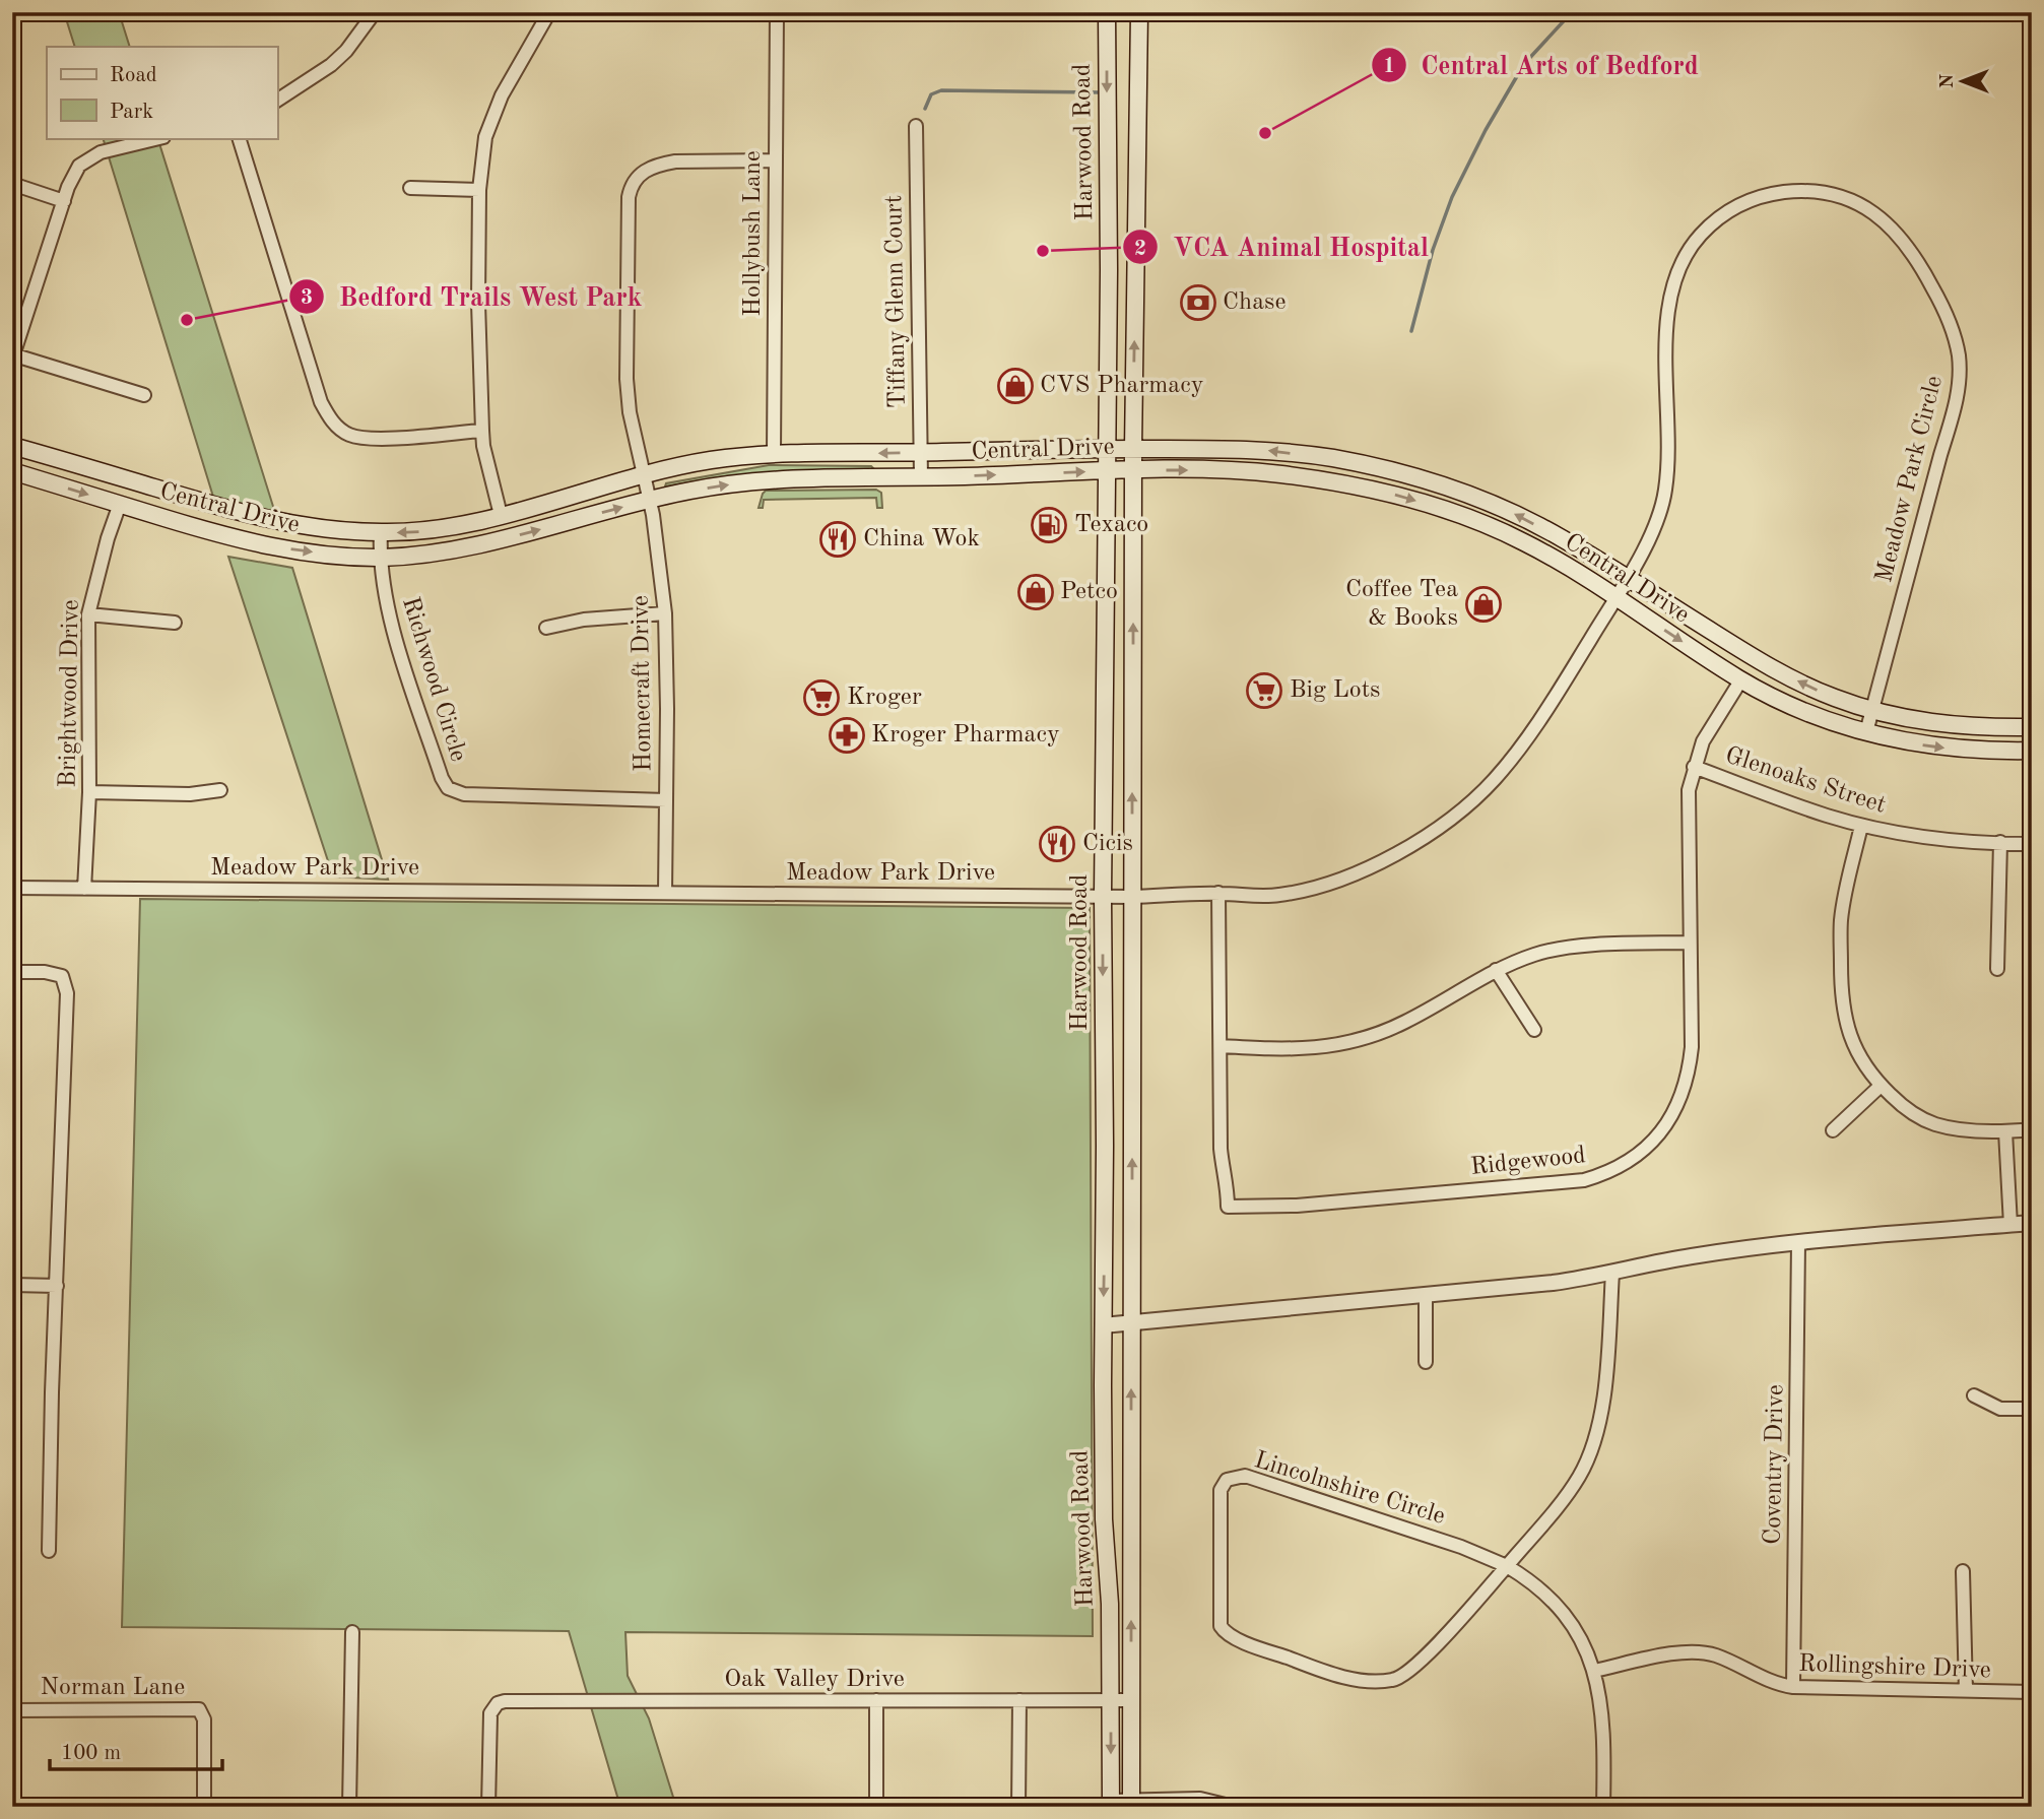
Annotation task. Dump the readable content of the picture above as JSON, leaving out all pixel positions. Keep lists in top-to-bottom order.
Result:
{
  "streets": {
    "main road": ["Harwood Road", "Central Drive"],
    "street": [
      "Hollybush Lane",
      "Tiffany Glenn Court",
      "Meadow Park Circle",
      "Richwood Circle",
      "Homecraft Drive",
      "Brightwood Drive",
      "Glenoaks Street",
      "Meadow Park Drive",
      "Ridgewood",
      "Coventry Drive",
      "Lincolnshire Circle",
      "Rollingshire Drive",
      "Oak Valley Drive",
      "Norman Lane"
    ]
  },
  "crossings": [
    ["Harwood Road", "Central Drive"],
    ["Harwood Road", "Meadow Park Drive"],
    ["Harwood Road", "Oak Valley Drive"],
    ["Hollybush Lane", "Central Drive"],
    ["Hollybush Lane", "Homecraft Drive"],
    ["Tiffany Glenn Court", "Central Drive"],
    ["Central Drive", "Meadow Park Circle"],
    ["Central Drive", "Richwood Circle"],
    ["Central Drive", "Homecraft Drive"],
    ["Central Drive", "Brightwood Drive"],
    ["Central Drive", "Meadow Park Drive"],
    ["Central Drive", "Ridgewood"],
    ["Meadow Park Circle", "Meadow Park Drive"],
    ["Richwood Circle", "Homecraft Drive"],
    ["Homecraft Drive", "Meadow Park Drive"],
    ["Brightwood Drive", "Meadow Park Drive"],
    ["Glenoaks Street", "Ridgewood"],
    ["Meadow Park Drive", "Ridgewood"],
    ["Coventry Drive", "Rollingshire Drive"]
  ],
  "places": {
    "other": ["Central Arts of Bedford", "VCA Animal Hospital", "Bedford Trails West Park"],
    "bank": ["Chase"],
    "shop": ["CVS Pharmacy", "Petco", "Coffee Tea & Books"],
    "fuel station": ["Texaco"],
    "restaurant": ["China Wok", "Cicis"],
    "supermarket": ["Big Lots", "Kroger"],
    "pharmacy": ["Kroger Pharmacy"]
  },
  "legend": ["Road", "Park"],
  "scale_bar": "100 m",
  "north": "left"
}
